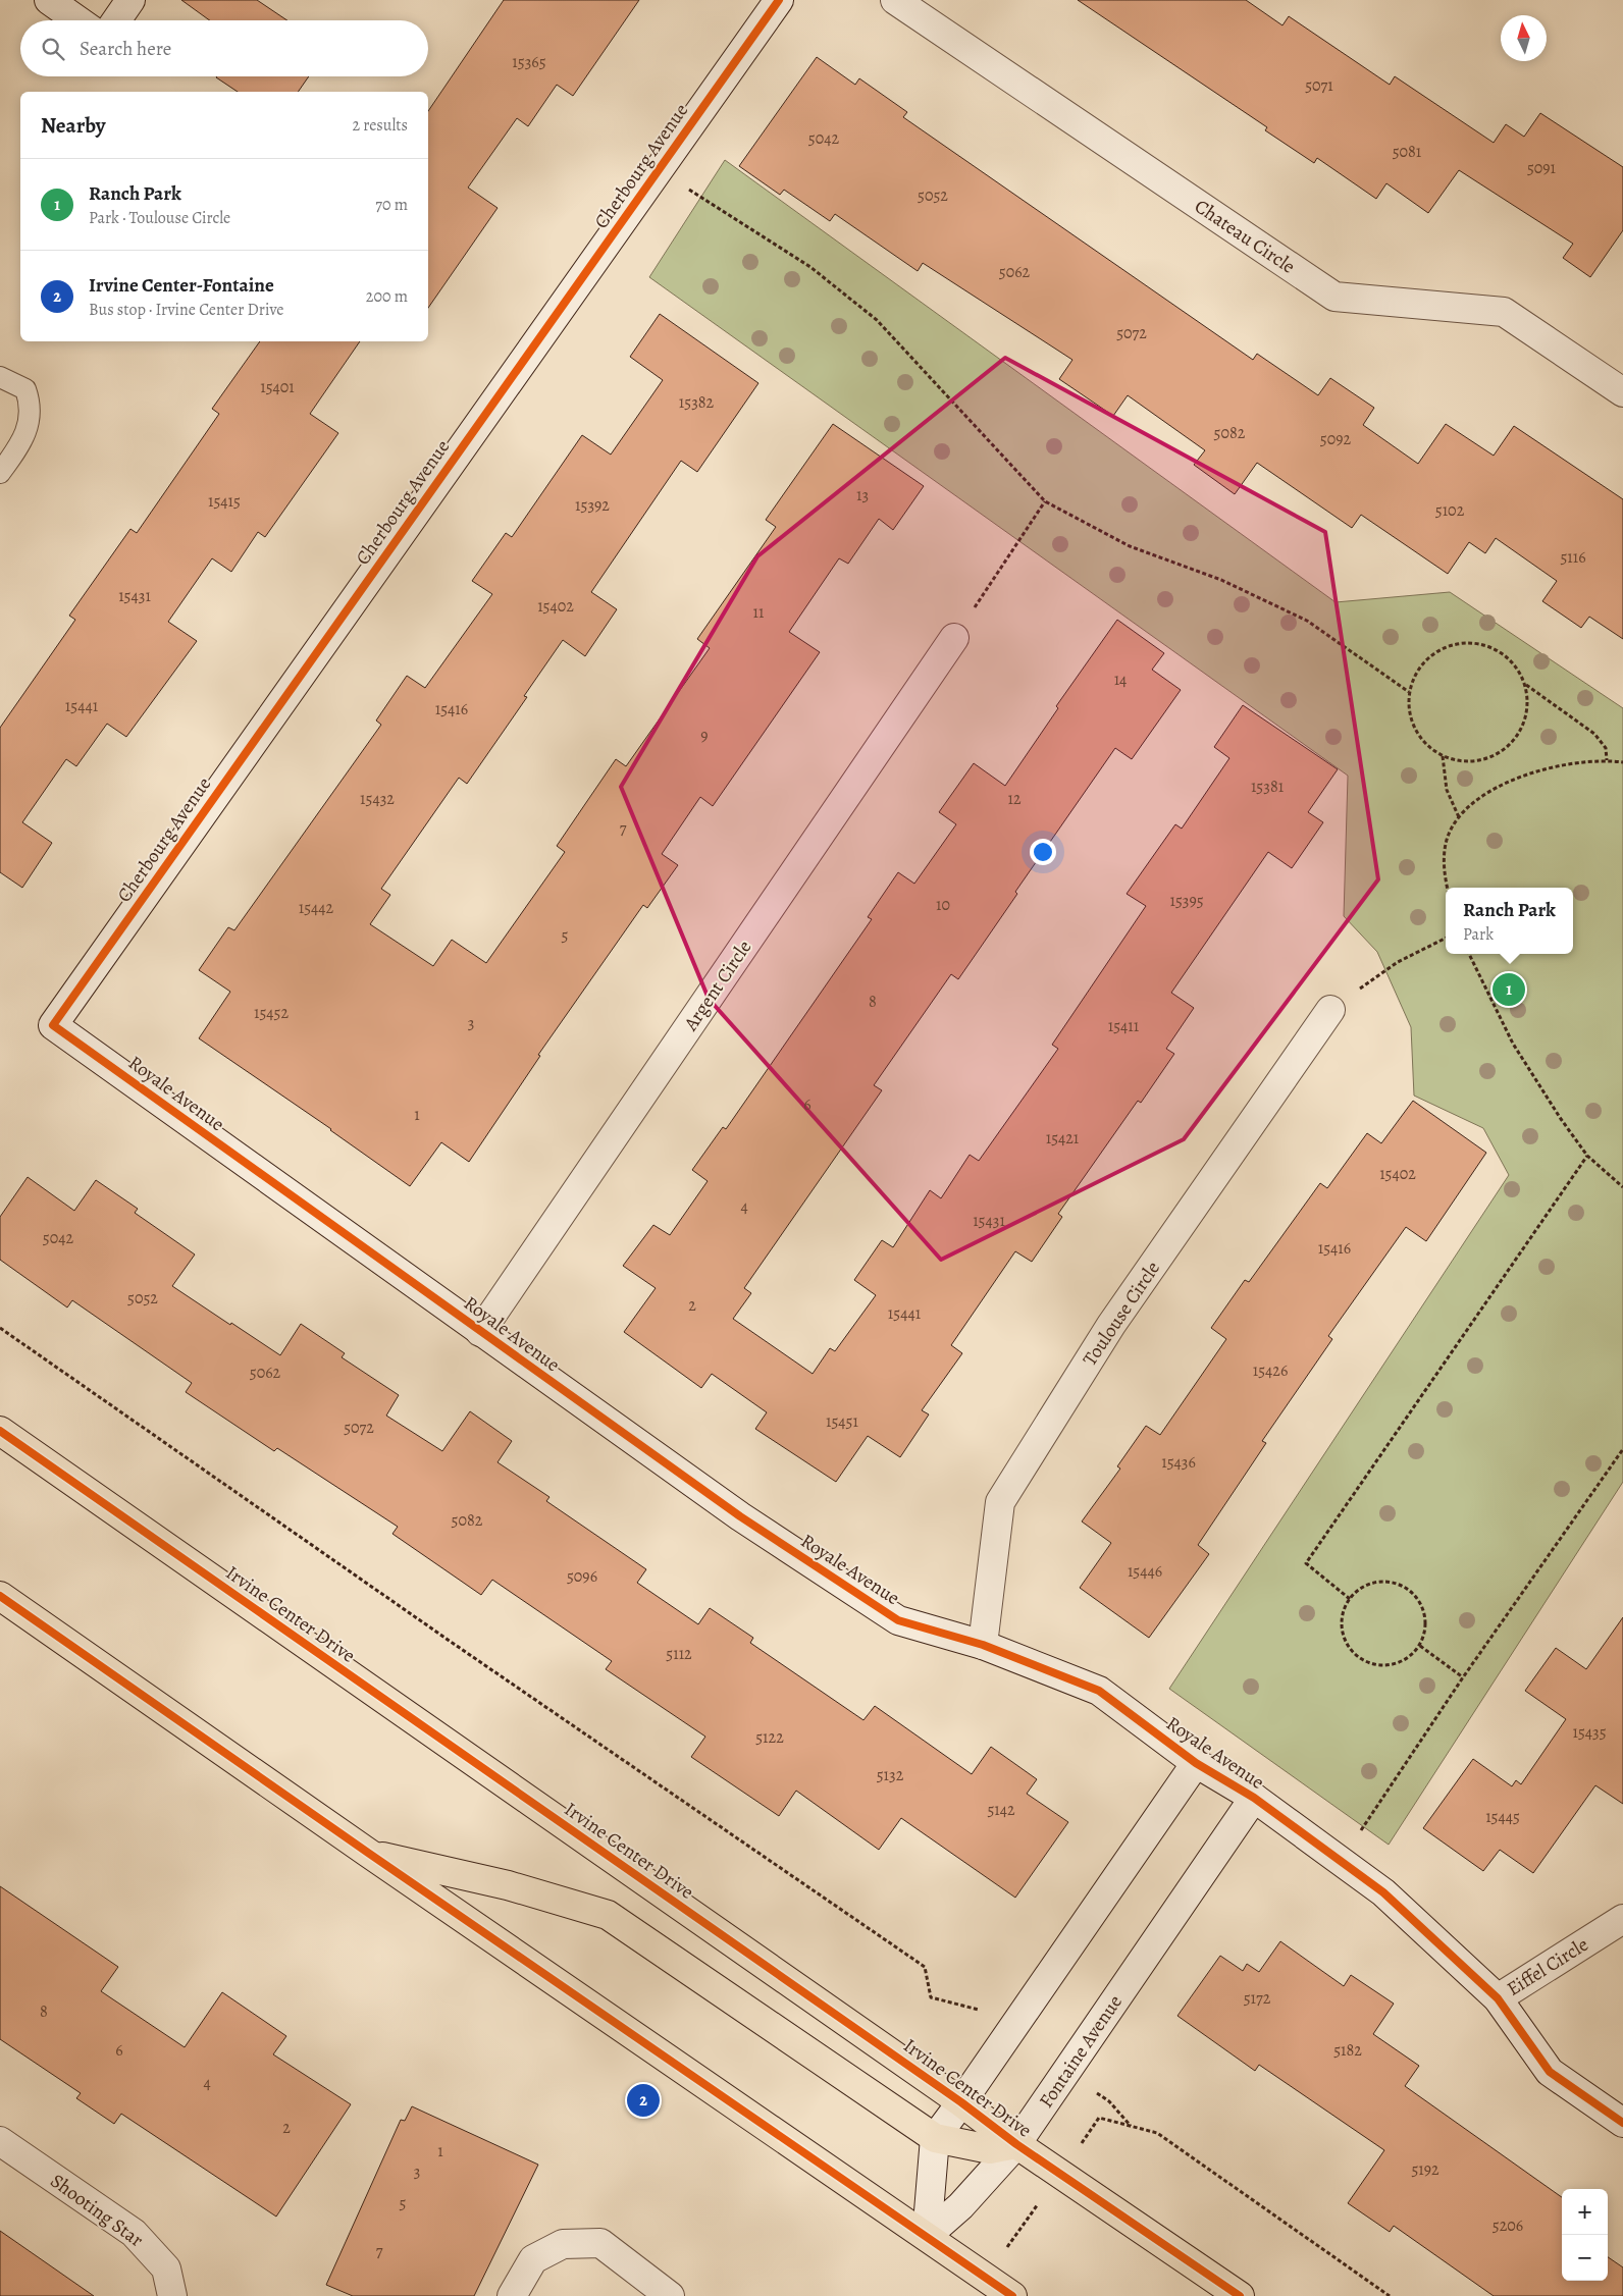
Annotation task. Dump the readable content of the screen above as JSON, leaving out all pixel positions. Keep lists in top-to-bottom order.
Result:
{
  "streets": {
    "main road": ["Irvine Center Drive"],
    "street": [
      "Cherbourg Avenue",
      "Chateau Circle",
      "Argent Circle",
      "Royale Avenue",
      "Toulouse Circle",
      "Eiffel Circle",
      "Fontaine Avenue",
      "Shooting Star"
    ]
  },
  "crossings": [
    ["Cherbourg Avenue", "Royale Avenue"],
    ["Argent Circle", "Royale Avenue"],
    ["Royale Avenue", "Toulouse Circle"],
    ["Royale Avenue", "Eiffel Circle"],
    ["Royale Avenue", "Fontaine Avenue"],
    ["Irvine Center Drive", "Fontaine Avenue"]
  ],
  "house_numbers": [
    "15365",
    "5071",
    "5042",
    "5081",
    "5091",
    "5052",
    "5062",
    "5072",
    "15401",
    "15382",
    "5082",
    "5092",
    "13",
    "15415",
    "15392",
    "5102",
    "5116",
    "15431",
    "15402",
    "11",
    "14",
    "15441",
    "15416",
    "9",
    "15381",
    "15432",
    "12",
    "7",
    "15395",
    "10",
    "15442",
    "5",
    "8",
    "15452",
    "3",
    "15411",
    "6",
    "1",
    "15421",
    "15402",
    "4",
    "15431",
    "5042",
    "15416",
    "5052",
    "2",
    "15441",
    "15426",
    "5062",
    "15451",
    "5072",
    "15436",
    "5082",
    "15446",
    "5096",
    "5112",
    "15435",
    "5122",
    "5132",
    "5142",
    "15445",
    "5172",
    "8",
    "6",
    "5182",
    "4",
    "2",
    "1",
    "5192",
    "3",
    "5",
    "5206",
    "7"
  ],
  "north": "top",
  "page": {
    "search": "Search here",
    "heading": ["Nearby", "2 results"],
    "list": [
      {
        "mark": "1",
        "name": "Ranch Park",
        "note": "Park · Toulouse Circle",
        "value": "70 m"
      },
      {
        "mark": "2",
        "name": "Irvine Center-Fontaine",
        "note": "Bus stop · Irvine Center Drive",
        "value": "200 m"
      }
    ],
    "popup": ["Ranch Park", "Park"],
    "pins": ["1", "2"],
    "map_buttons": ["+", "−"]
  }
}
